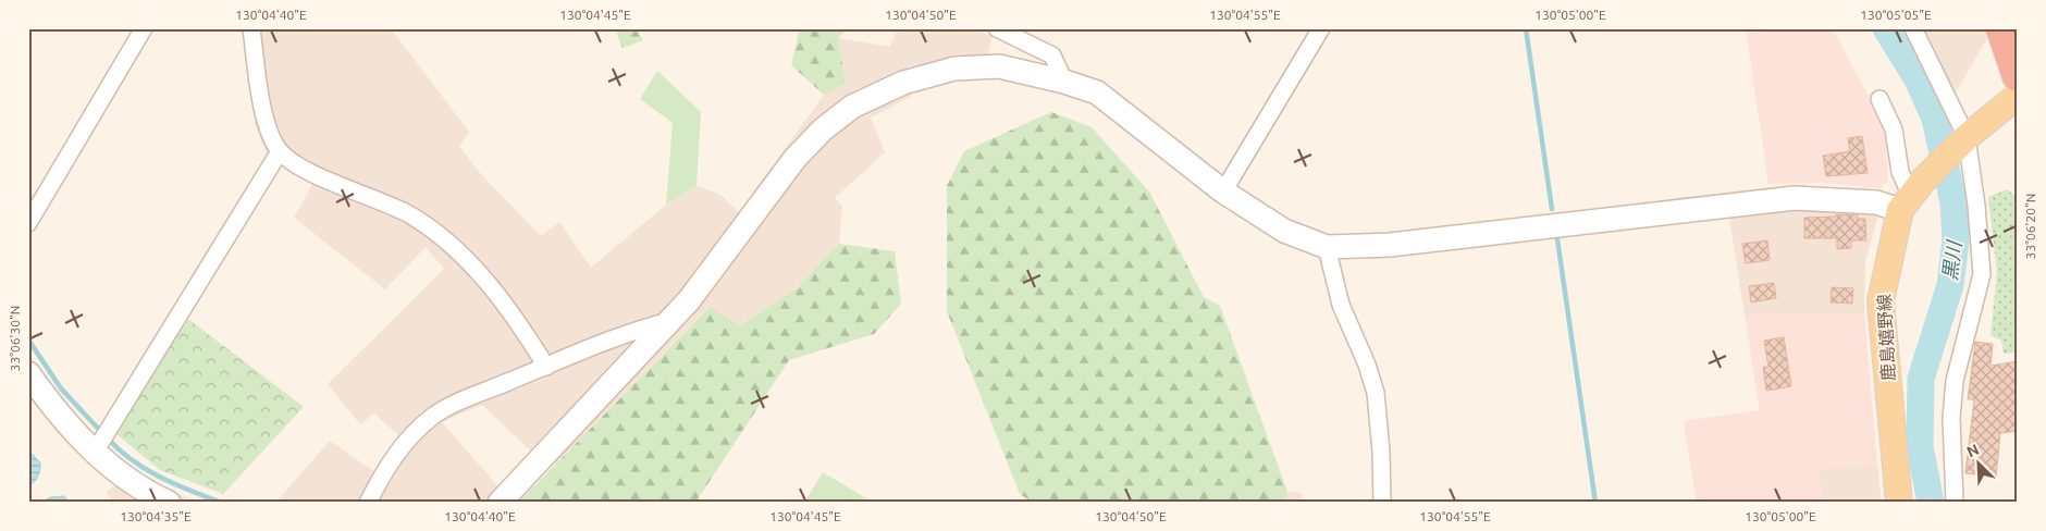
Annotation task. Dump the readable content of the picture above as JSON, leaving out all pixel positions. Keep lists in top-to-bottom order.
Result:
{
  "streets": {
    "main road": ["鹿島嬉野線"]
  },
  "water": ["黒川"],
  "north": "top left",
  "coordinates": [
    "130°04'40\"E",
    "130°04'45\"E",
    "130°04'50\"E",
    "130°04'55\"E",
    "130°05'00\"E",
    "130°05'05\"E",
    "33°06'20\"N",
    "33°06'30\"N",
    "130°04'35\"E"
  ]
}
